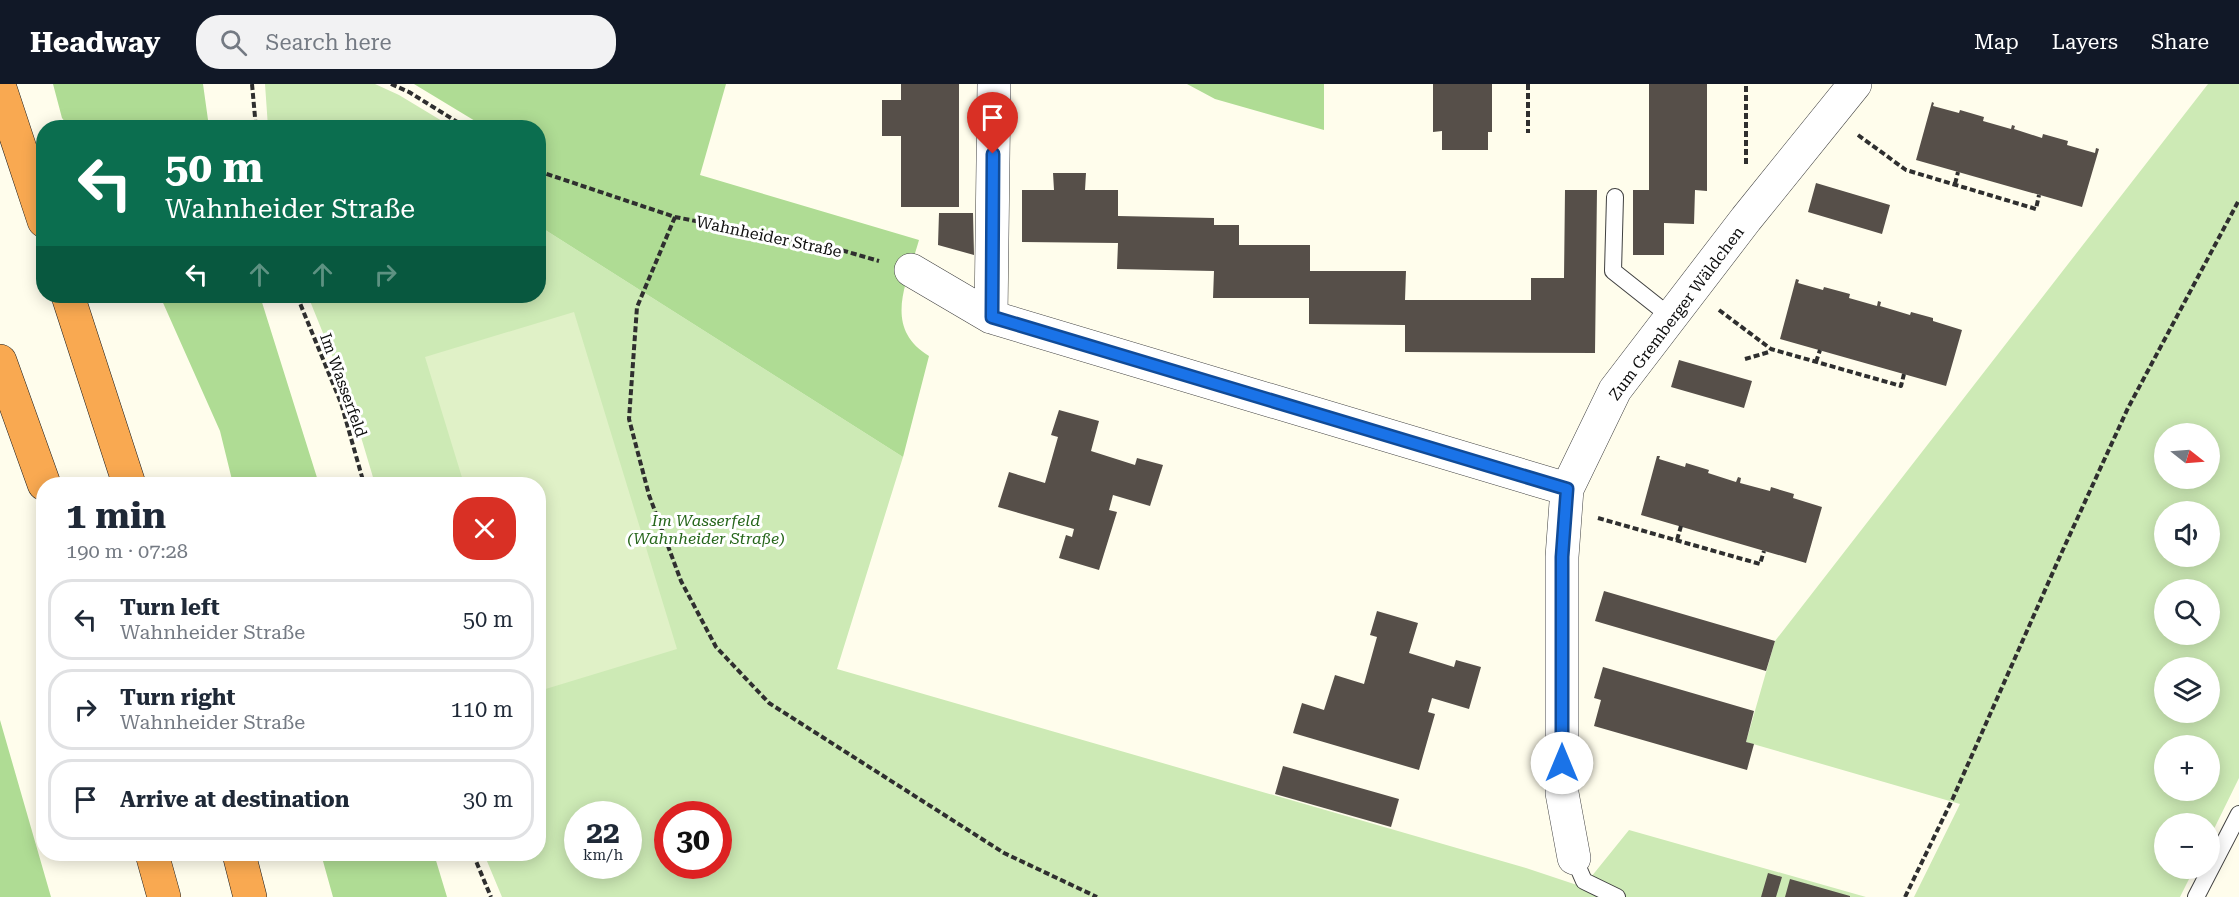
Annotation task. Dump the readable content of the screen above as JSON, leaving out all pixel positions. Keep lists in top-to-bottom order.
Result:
{
  "streets": {
    "street": ["Zum Gremberger Wäldchen"],
    "path": ["Wahnheider Straße", "Im Wasserfeld"]
  },
  "parks": ["Im Wasserfeld (Wahnheider Straße)"],
  "north": "right",
  "page": {
    "header": "Headway",
    "search": "Search here",
    "nav": ["Map", "Layers", "Share"],
    "turn": ["50 m", "Wahnheider Straße"],
    "map_buttons": ["+", "−"],
    "heading": ["1 min", "190 m · 07:28"],
    "list": [
      {
        "name": "Turn left",
        "note": "Wahnheider Straße",
        "value": "50 m"
      },
      {
        "name": "Turn right",
        "note": "Wahnheider Straße",
        "value": "110 m"
      },
      {
        "name": "Arrive at destination",
        "value": "30 m"
      }
    ],
    "speed": "22 km/h",
    "limit": "30"
  }
}
